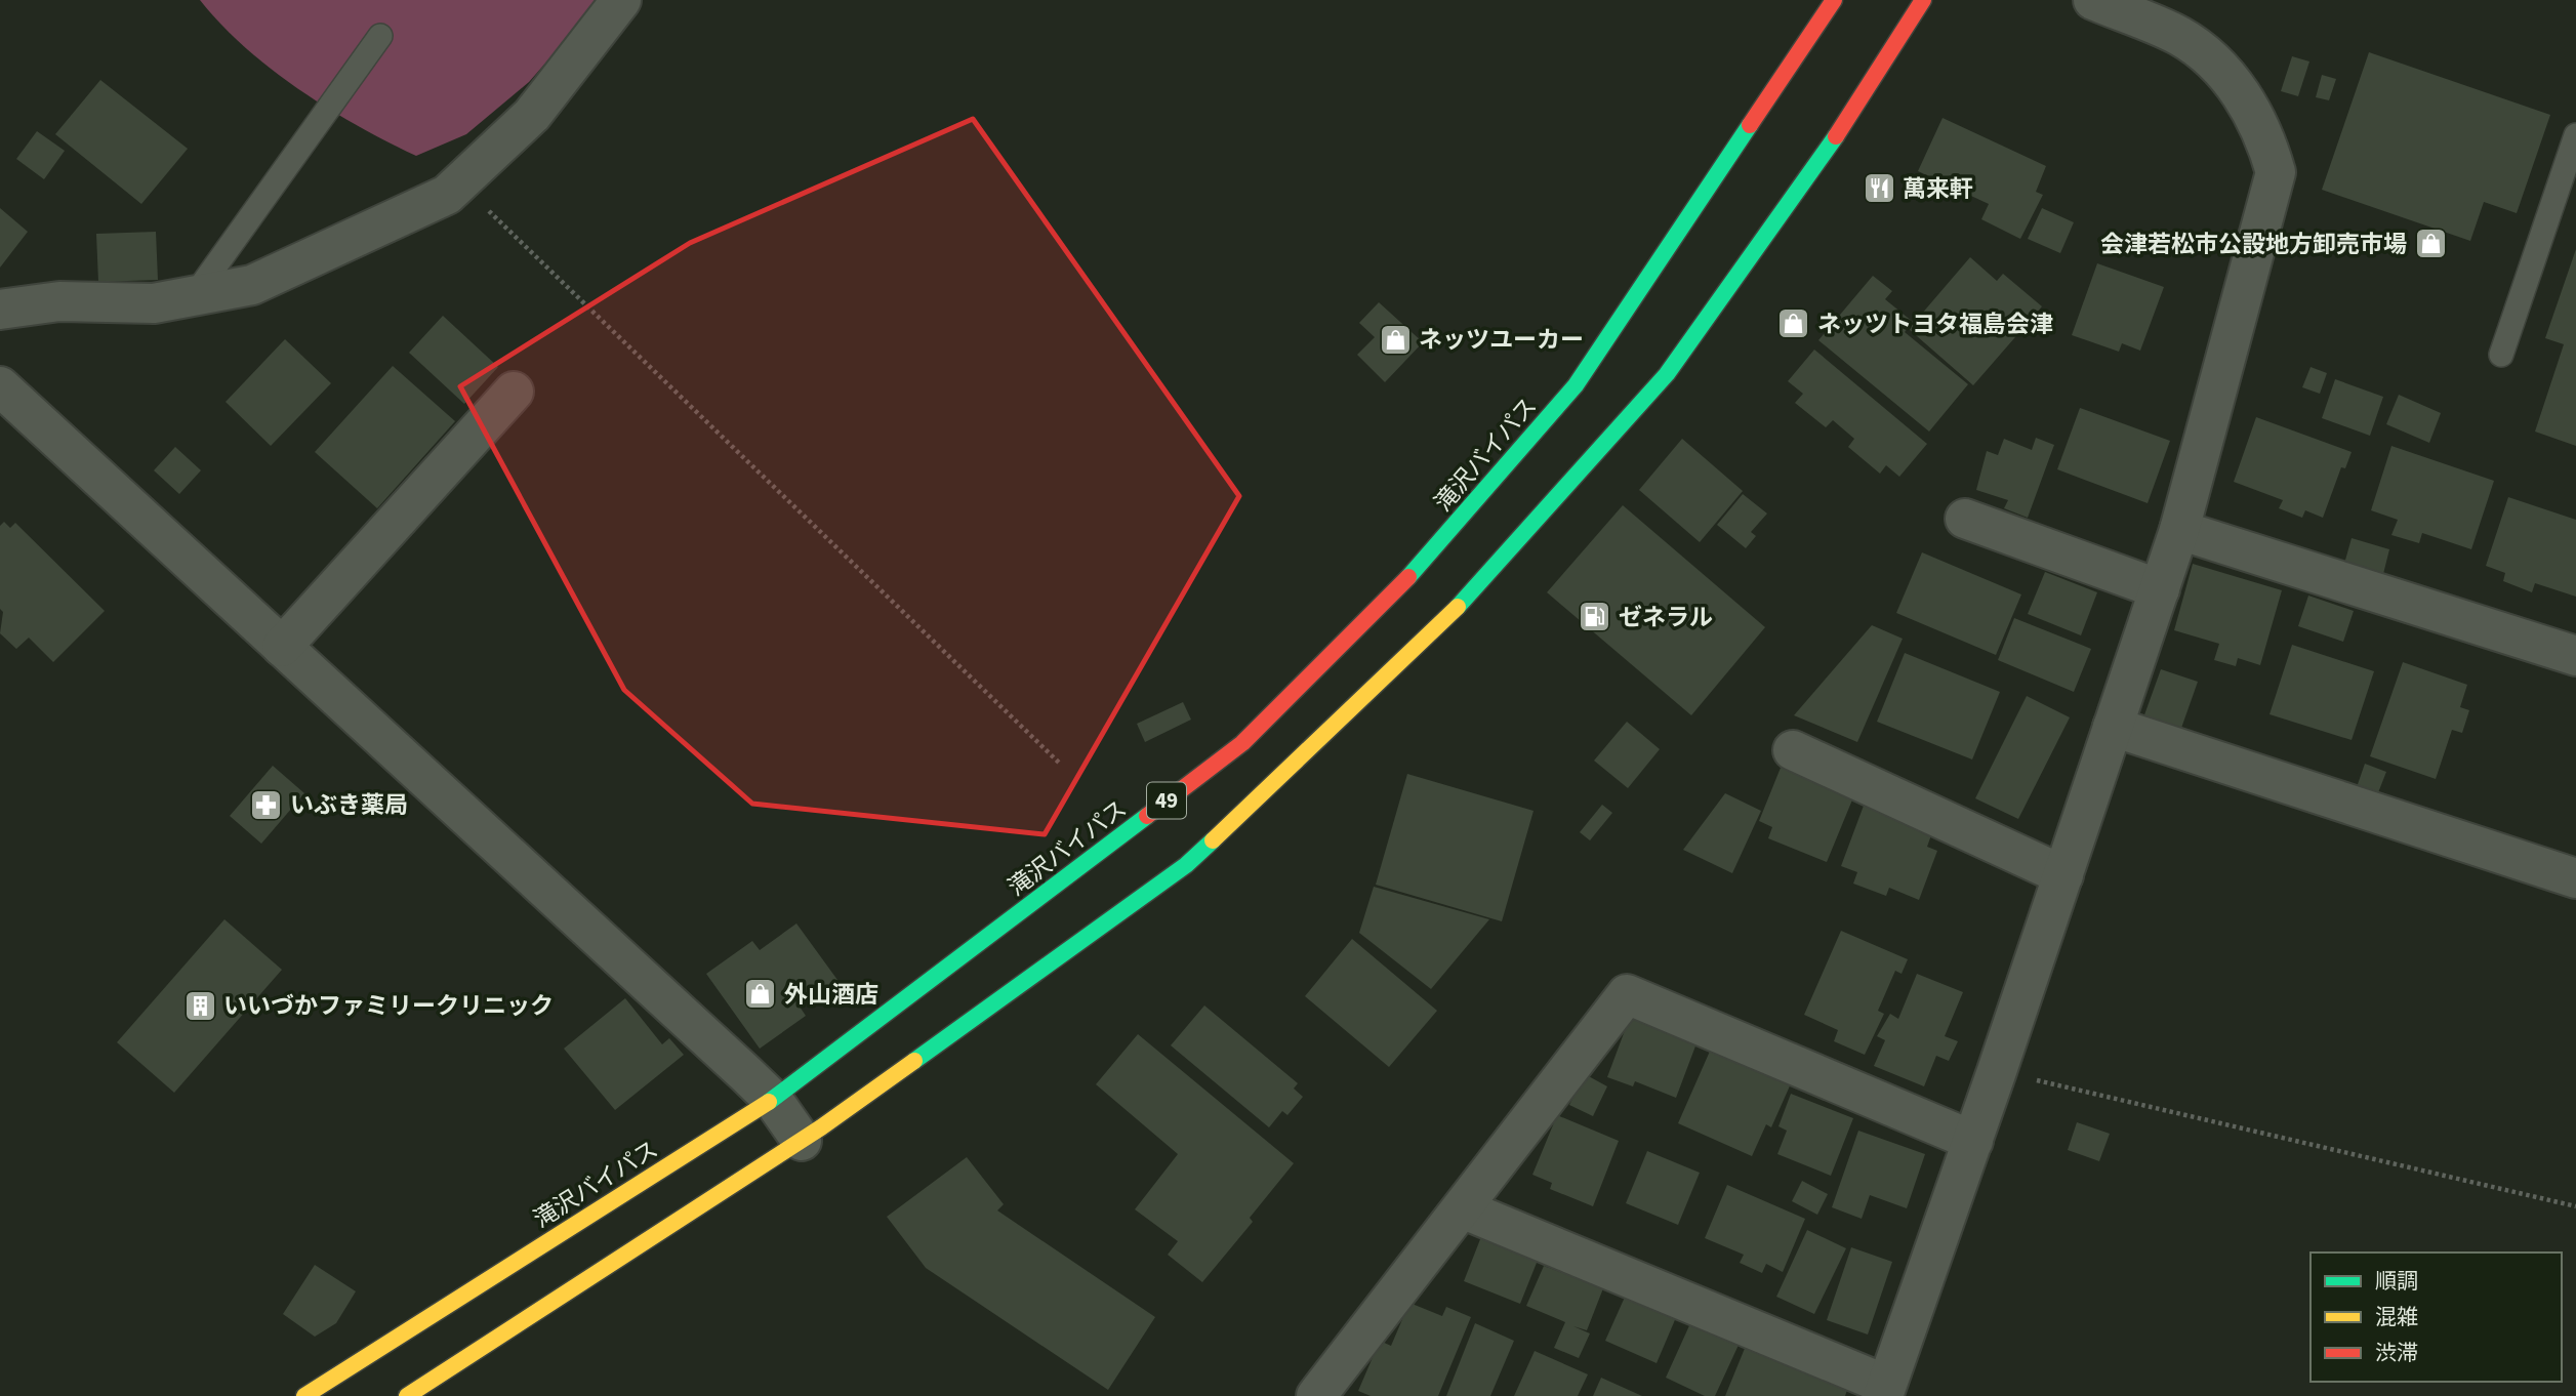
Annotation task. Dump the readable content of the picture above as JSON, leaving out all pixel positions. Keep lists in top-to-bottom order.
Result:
{
  "streets": {
    "highway": ["滝沢バイパス", "49"]
  },
  "places": {
    "restaurant": ["萬来軒"],
    "shop": [
      "会津若松市公設地方卸売市場",
      "ネッツトヨタ福島会津",
      "ネッツユーカー",
      "外山酒店"
    ],
    "fuel station": ["ゼネラル"],
    "pharmacy": ["いぶき薬局"],
    "building": ["いいづかファミリークリニック"]
  },
  "legend": ["順調", "混雑", "渋滞"]
}
